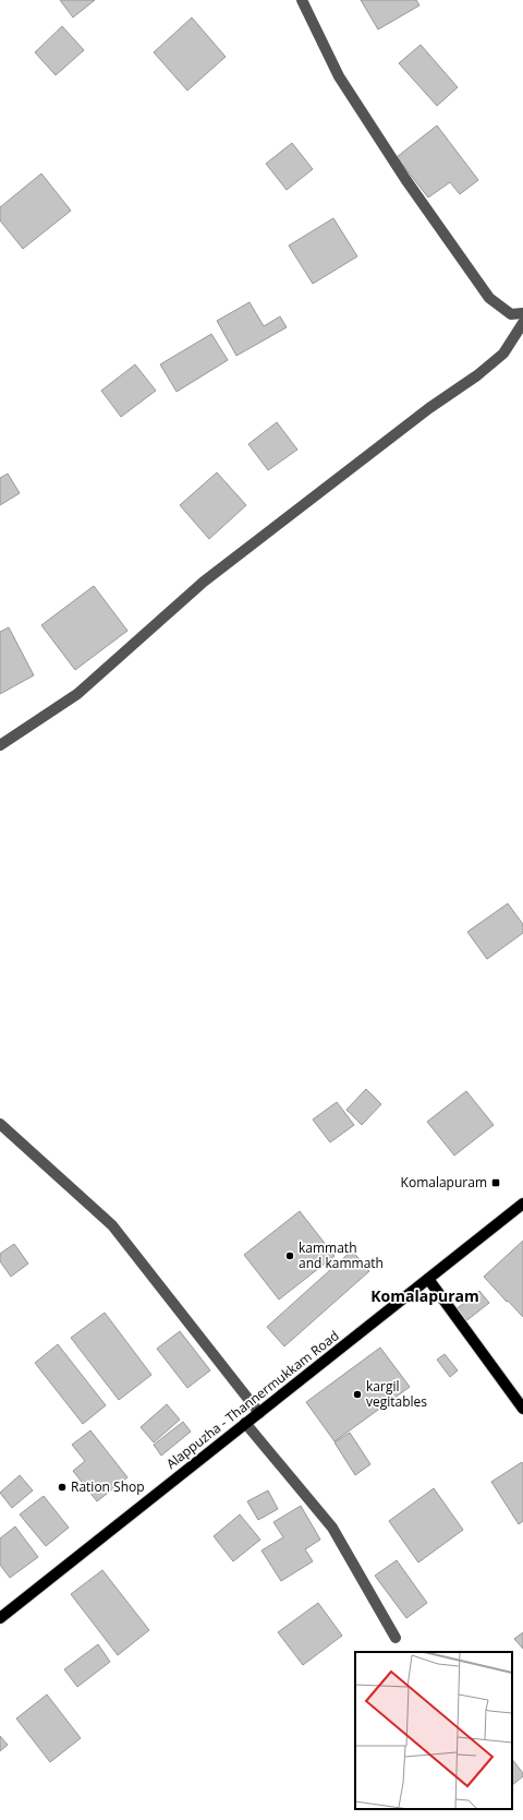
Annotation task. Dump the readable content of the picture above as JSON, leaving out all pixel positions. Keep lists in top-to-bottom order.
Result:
{
  "streets": {
    "main road": ["Alappuzha - Thannermukkam Road"]
  },
  "districts": ["Komalapuram"],
  "places": {
    "transit": ["Komalapuram"],
    "other": ["kammath and kammath", "kargil vegitables", "Ration Shop"]
  }
}
